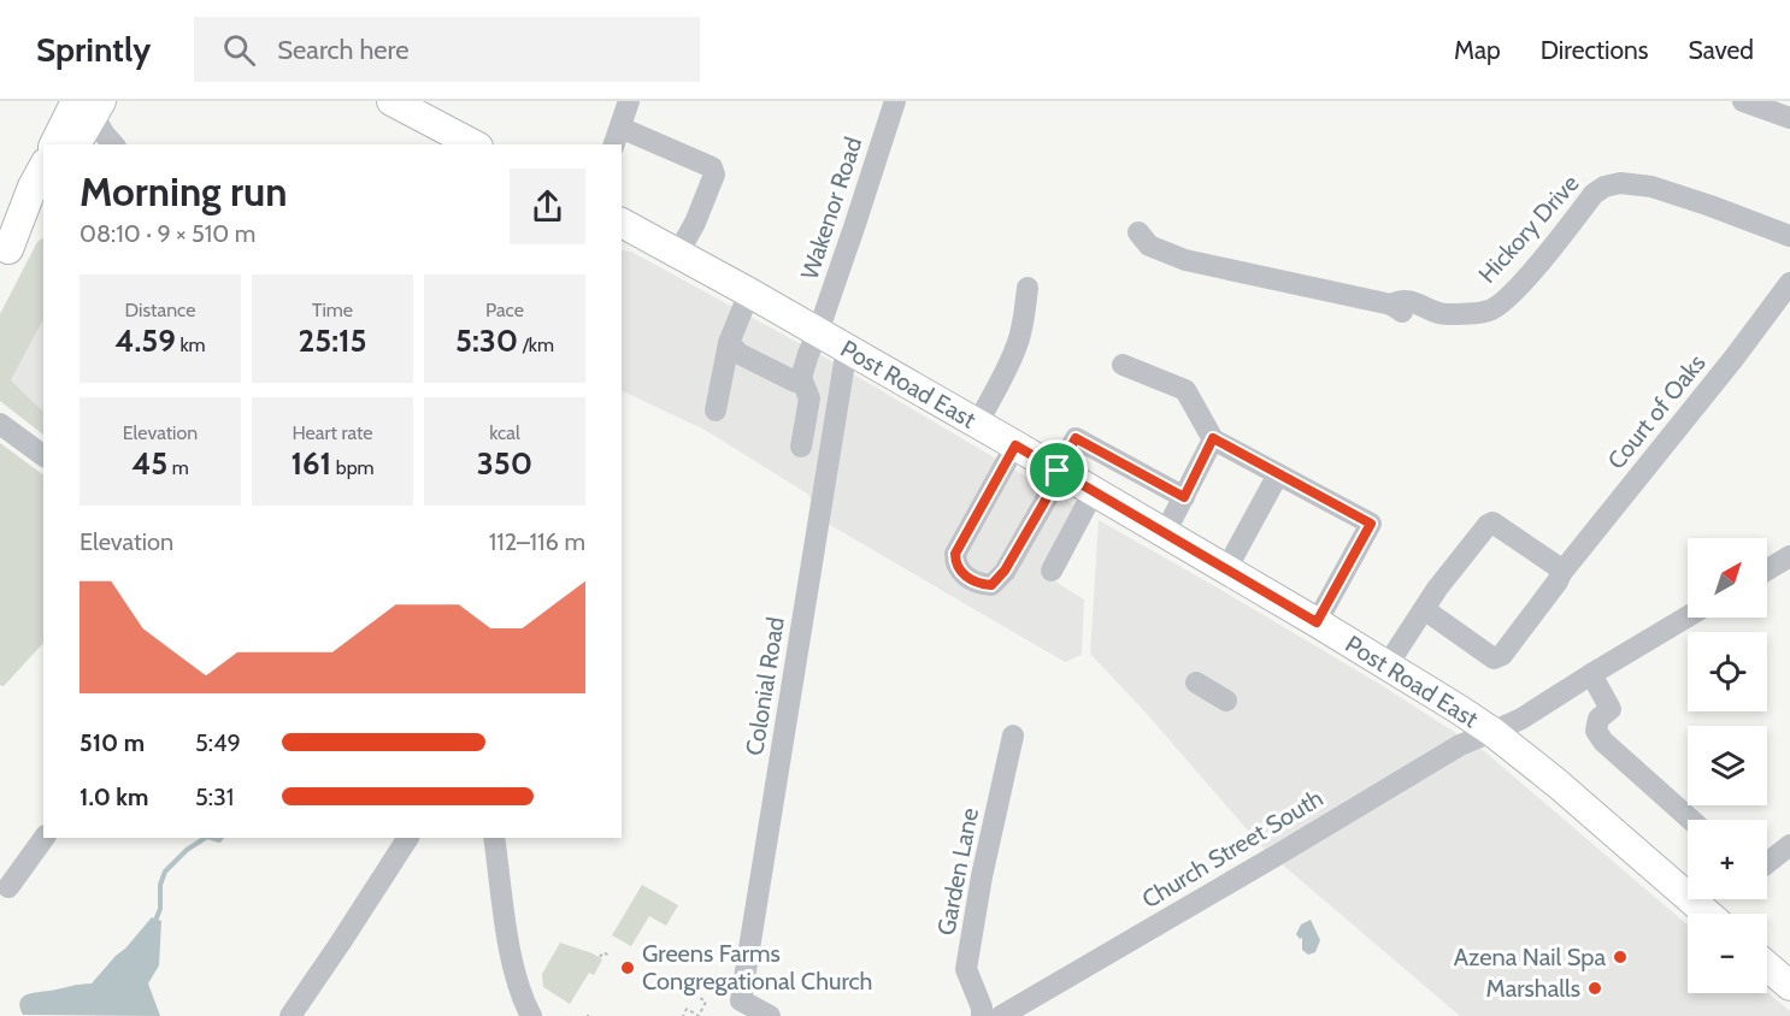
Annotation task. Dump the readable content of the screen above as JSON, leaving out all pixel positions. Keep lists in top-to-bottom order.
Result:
{
  "streets": {
    "main road": ["Post Road East"],
    "street": [
      "Wakenor Road",
      "Hickory Drive",
      "Court of Oaks",
      "Colonial Road",
      "Church Street South",
      "Garden Lane"
    ]
  },
  "crossings": [
    ["Wakenor Road", "Post Road East"],
    ["Post Road East", "Colonial Road"],
    ["Post Road East", "Church Street South"]
  ],
  "places": ["Azena Nail Spa", "Greens Farms Congregational Church", "Marshalls"],
  "north": "top right",
  "page": {
    "header": "Sprintly",
    "search": "Search here",
    "nav": ["Map", "Directions", "Saved"],
    "heading": ["Morning run", "08:10 · 9 × 510 m"],
    "stats": [
      ["Distance", "4.59 km"],
      ["Time", "25:15"],
      ["Pace", "5:30 /km"],
      ["Elevation", "45 m"],
      ["Heart rate", "161 bpm"],
      ["kcal", "350"]
    ],
    "chart": ["Elevation", "112–116 m"],
    "map_buttons": ["+", "−"],
    "list": [
      {
        "name": "510 m",
        "note": "5:49"
      },
      {
        "name": "1.0 km",
        "note": "5:31"
      }
    ]
  }
}
